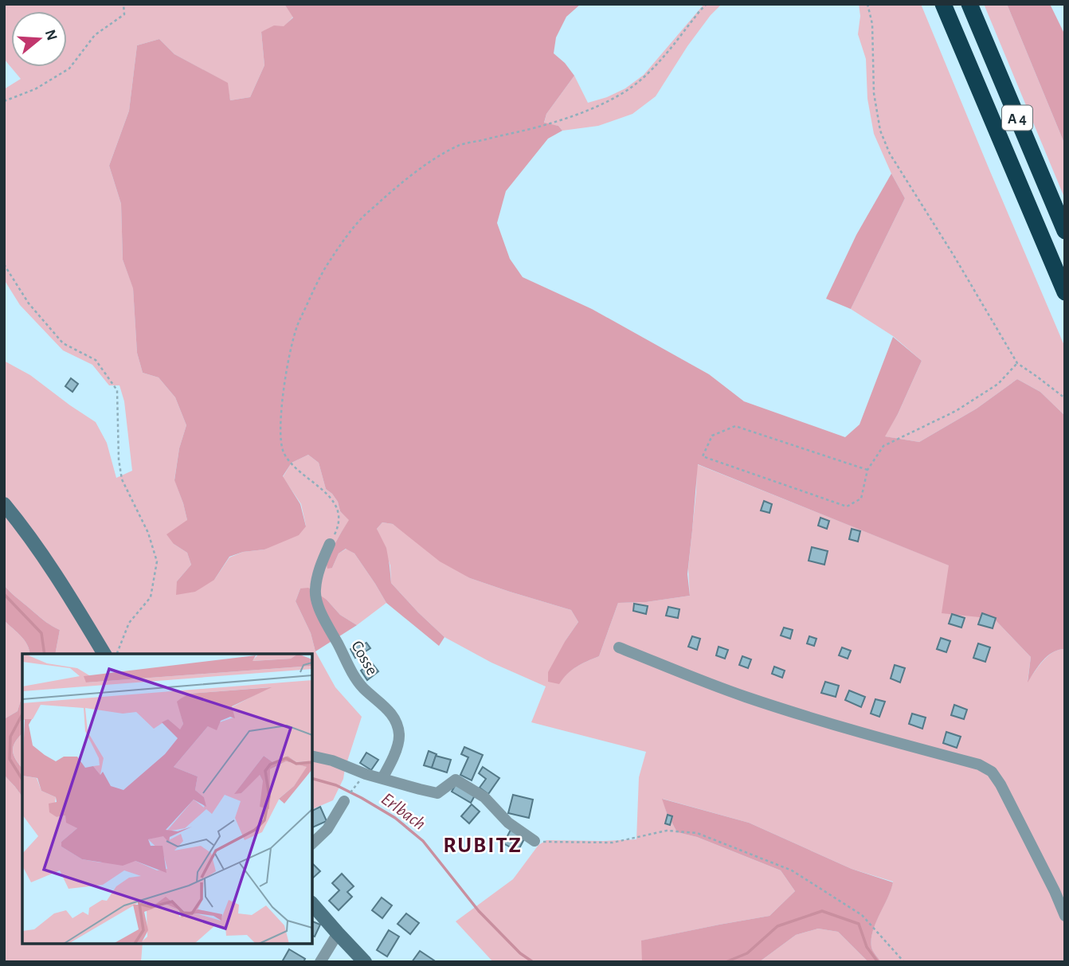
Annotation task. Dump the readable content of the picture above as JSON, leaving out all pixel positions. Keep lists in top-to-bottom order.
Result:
{
  "streets": {
    "highway": ["A 4"],
    "street": ["Cosse"]
  },
  "districts": ["RUBITZ"],
  "water": ["Erlbach"],
  "north": "right"
}
